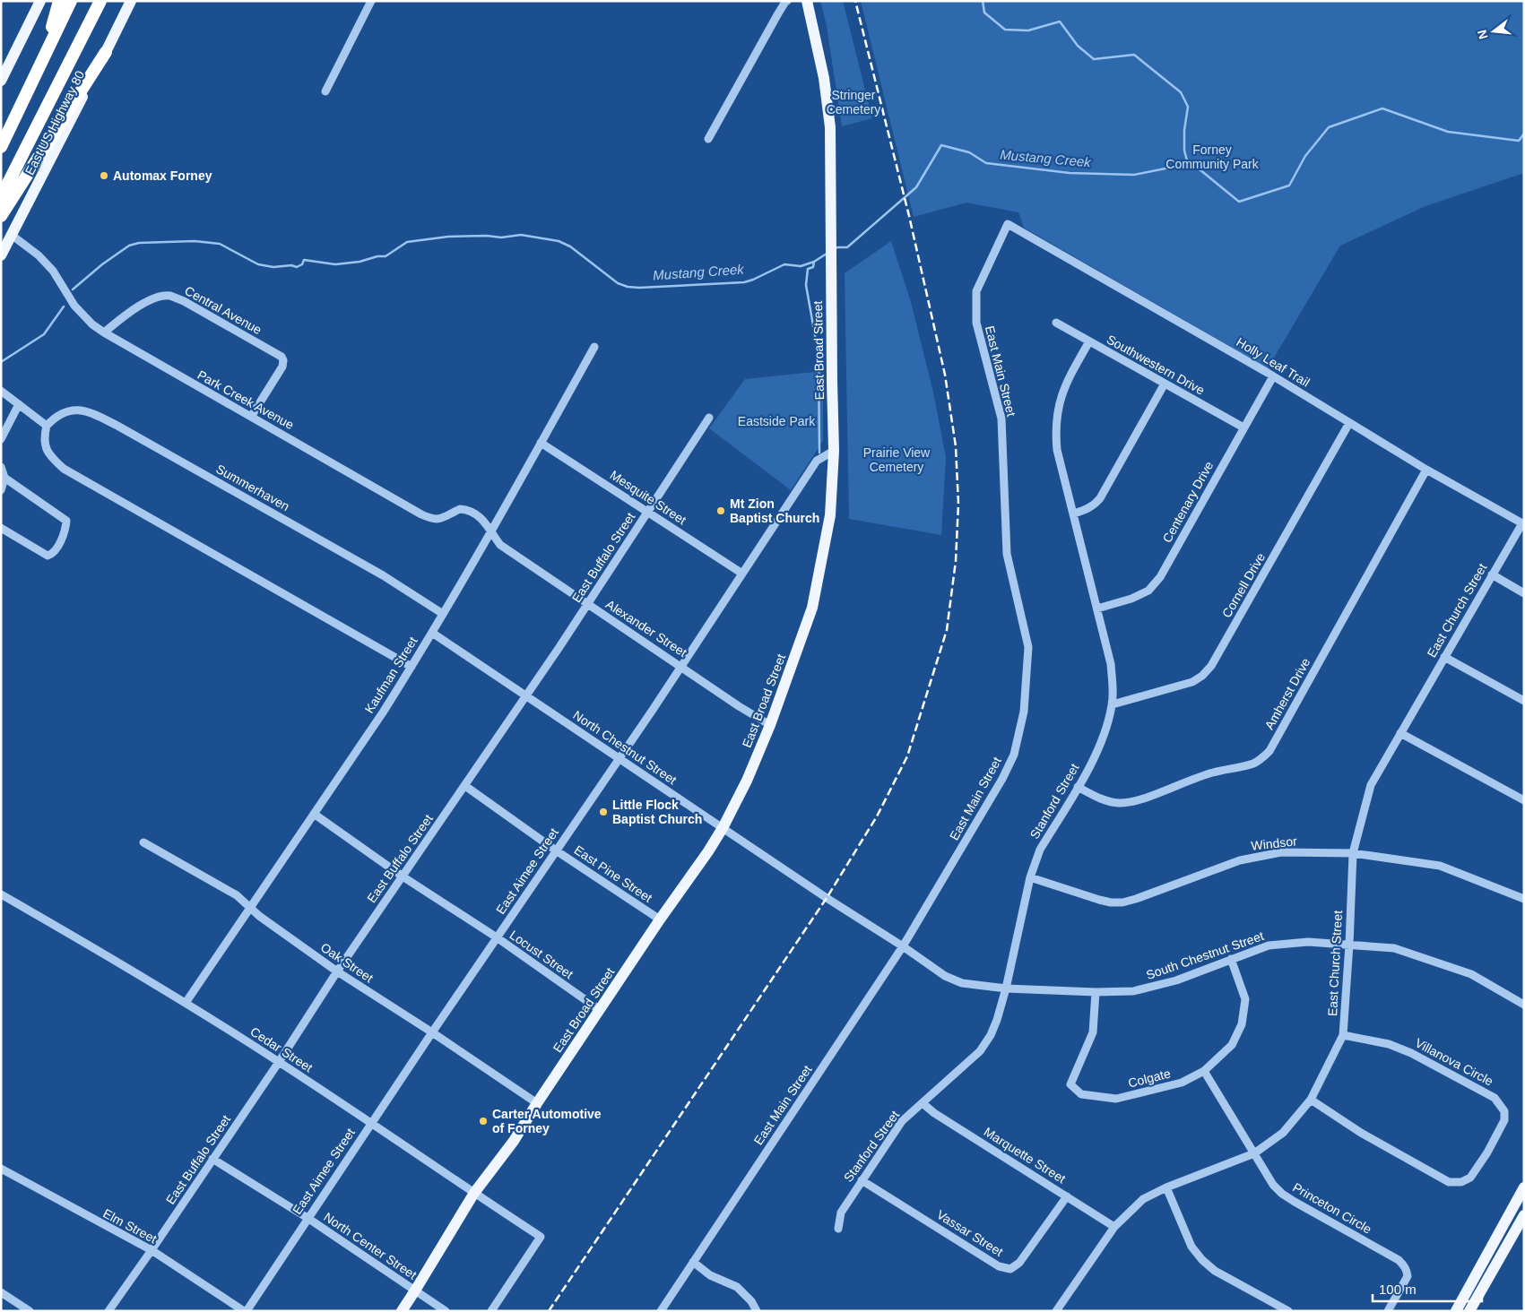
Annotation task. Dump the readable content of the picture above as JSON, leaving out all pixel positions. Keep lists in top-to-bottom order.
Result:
{
  "streets": {
    "main road": ["East US Highway 80", "East Broad Street"],
    "street": [
      "Central Avenue",
      "Holly Leaf Trail",
      "Southwestern Drive",
      "East Main Street",
      "Park Creek Avenue",
      "Summerhaven",
      "Mesquite Street",
      "Centenary Drive",
      "East Buffalo Street",
      "Cornell Drive",
      "East Church Street",
      "Alexander Street",
      "Kaufman Street",
      "Amherst Drive",
      "North Chestnut Street",
      "Stanford Street",
      "Windsor",
      "East Aimee Street",
      "East Pine Street",
      "Locust Street",
      "South Chestnut Street",
      "Oak Street",
      "Cedar Street",
      "Villanova Circle",
      "Colgate",
      "Marquette Street",
      "Princeton Circle",
      "Elm Street",
      "Vassar Street",
      "North Center Street"
    ]
  },
  "crossings": [
    ["East US Highway 80", "Park Creek Avenue"],
    ["Central Avenue", "Park Creek Avenue"],
    ["East Broad Street", "Alexander Street"],
    ["East Broad Street", "North Chestnut Street"],
    ["East Broad Street", "East Aimee Street"],
    ["East Broad Street", "East Pine Street"],
    ["East Broad Street", "Locust Street"],
    ["East Broad Street", "Oak Street"],
    ["East Broad Street", "Cedar Street"],
    ["East Broad Street", "North Center Street"],
    ["Holly Leaf Trail", "East Main Street"],
    ["Holly Leaf Trail", "Centenary Drive"],
    ["Holly Leaf Trail", "Cornell Drive"],
    ["Holly Leaf Trail", "East Church Street"],
    ["Holly Leaf Trail", "Amherst Drive"],
    ["Southwestern Drive", "Centenary Drive"],
    ["Southwestern Drive", "Stanford Street"],
    ["East Main Street", "South Chestnut Street"],
    ["Park Creek Avenue", "Alexander Street"],
    ["Park Creek Avenue", "Kaufman Street"],
    ["Summerhaven", "Kaufman Street"],
    ["Mesquite Street", "East Buffalo Street"],
    ["Mesquite Street", "Kaufman Street"],
    ["Mesquite Street", "East Aimee Street"],
    ["Centenary Drive", "Stanford Street"],
    ["East Buffalo Street", "Alexander Street"],
    ["East Buffalo Street", "North Chestnut Street"],
    ["East Buffalo Street", "East Pine Street"],
    ["East Buffalo Street", "Locust Street"],
    ["East Buffalo Street", "Oak Street"],
    ["East Buffalo Street", "Cedar Street"],
    ["East Buffalo Street", "Elm Street"],
    ["East Buffalo Street", "North Center Street"],
    ["Cornell Drive", "Stanford Street"],
    ["East Church Street", "Windsor"],
    ["East Church Street", "South Chestnut Street"],
    ["East Church Street", "Villanova Circle"],
    ["East Church Street", "Marquette Street"],
    ["East Church Street", "Princeton Circle"],
    ["Alexander Street", "Kaufman Street"],
    ["Alexander Street", "East Aimee Street"],
    ["Kaufman Street", "North Chestnut Street"],
    ["Kaufman Street", "Locust Street"],
    ["Kaufman Street", "Oak Street"],
    ["Kaufman Street", "Cedar Street"],
    ["Amherst Drive", "Stanford Street"],
    ["North Chestnut Street", "East Aimee Street"],
    ["North Chestnut Street", "South Chestnut Street"],
    ["Stanford Street", "Windsor"],
    ["Stanford Street", "South Chestnut Street"],
    ["Stanford Street", "Marquette Street"],
    ["Stanford Street", "Vassar Street"],
    ["East Aimee Street", "East Pine Street"],
    ["East Aimee Street", "Locust Street"],
    ["East Aimee Street", "Oak Street"],
    ["East Aimee Street", "Cedar Street"],
    ["East Aimee Street", "Elm Street"],
    ["East Aimee Street", "North Center Street"],
    ["South Chestnut Street", "Colgate"],
    ["Colgate", "Princeton Circle"],
    ["Marquette Street", "Vassar Street"]
  ],
  "water": ["Mustang Creek"],
  "parks": [
    "Stringer Cemetery",
    "Forney Community Park",
    "Eastside Park",
    "Prairie View Cemetery"
  ],
  "places": [
    "Automax Forney",
    "Mt Zion Baptist Church",
    "Little Flock Baptist Church",
    "Carter Automotive of Forney"
  ],
  "scale_bar": "100 m",
  "north": "left"
}
